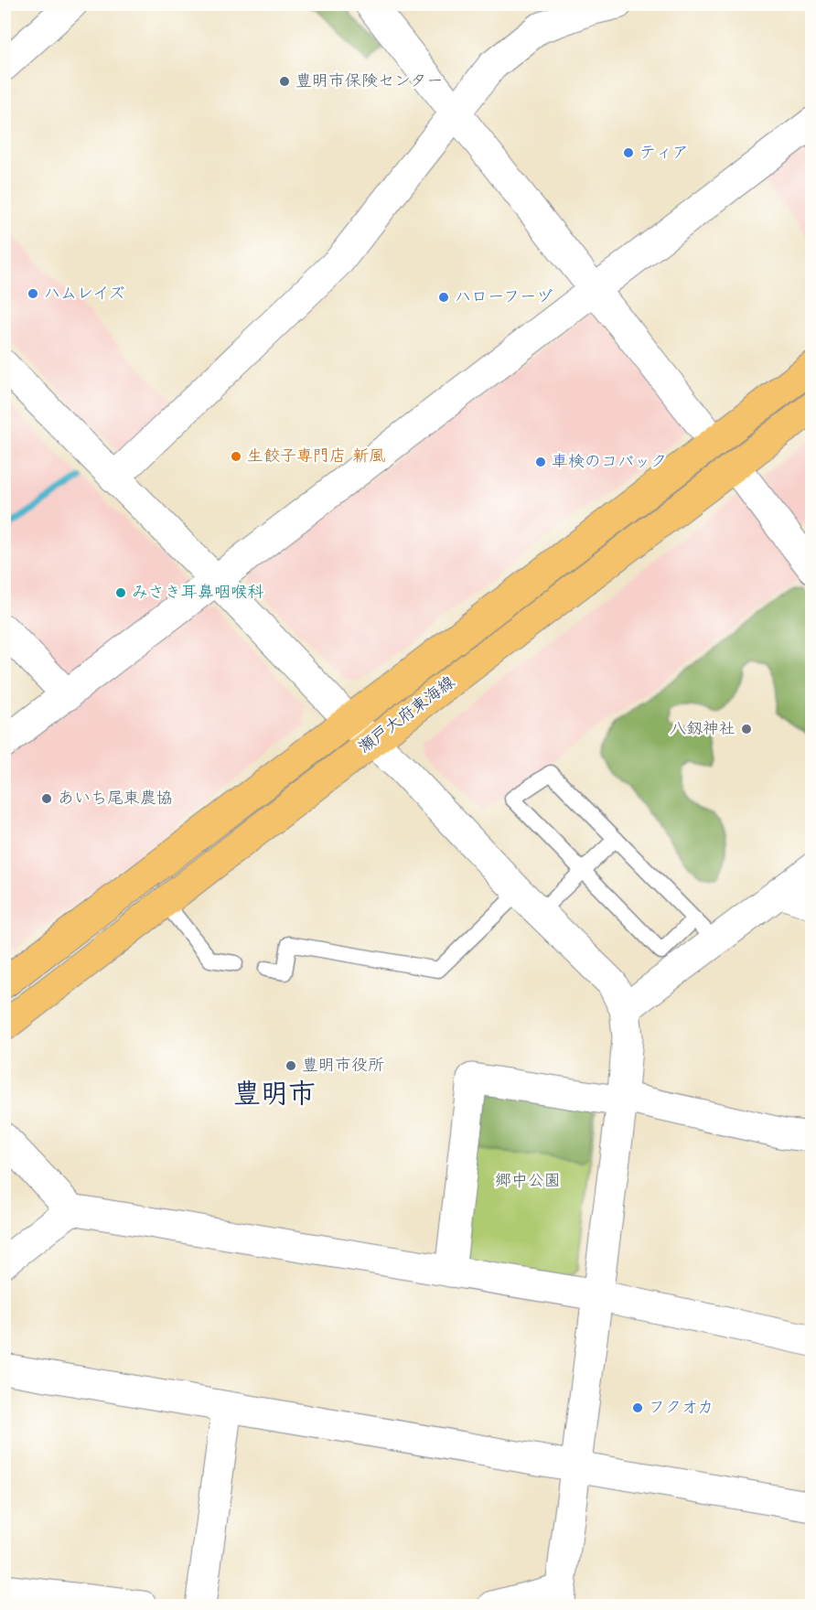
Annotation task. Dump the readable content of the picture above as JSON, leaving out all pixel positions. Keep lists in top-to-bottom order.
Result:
{
  "streets": {
    "main road": ["瀬戸大府東海線"]
  },
  "districts": ["豊明市"],
  "parks": ["郷中公園"],
  "places": [
    "豊明市保険センター",
    "ティア",
    "ハムレイズ",
    "ハローフーヅ",
    "生餃子専門店 新風",
    "車検のコバック",
    "みさき耳鼻咽喉科",
    "八釼神社",
    "あいち尾東農協",
    "豊明市役所",
    "フクオカ"
  ]
}
